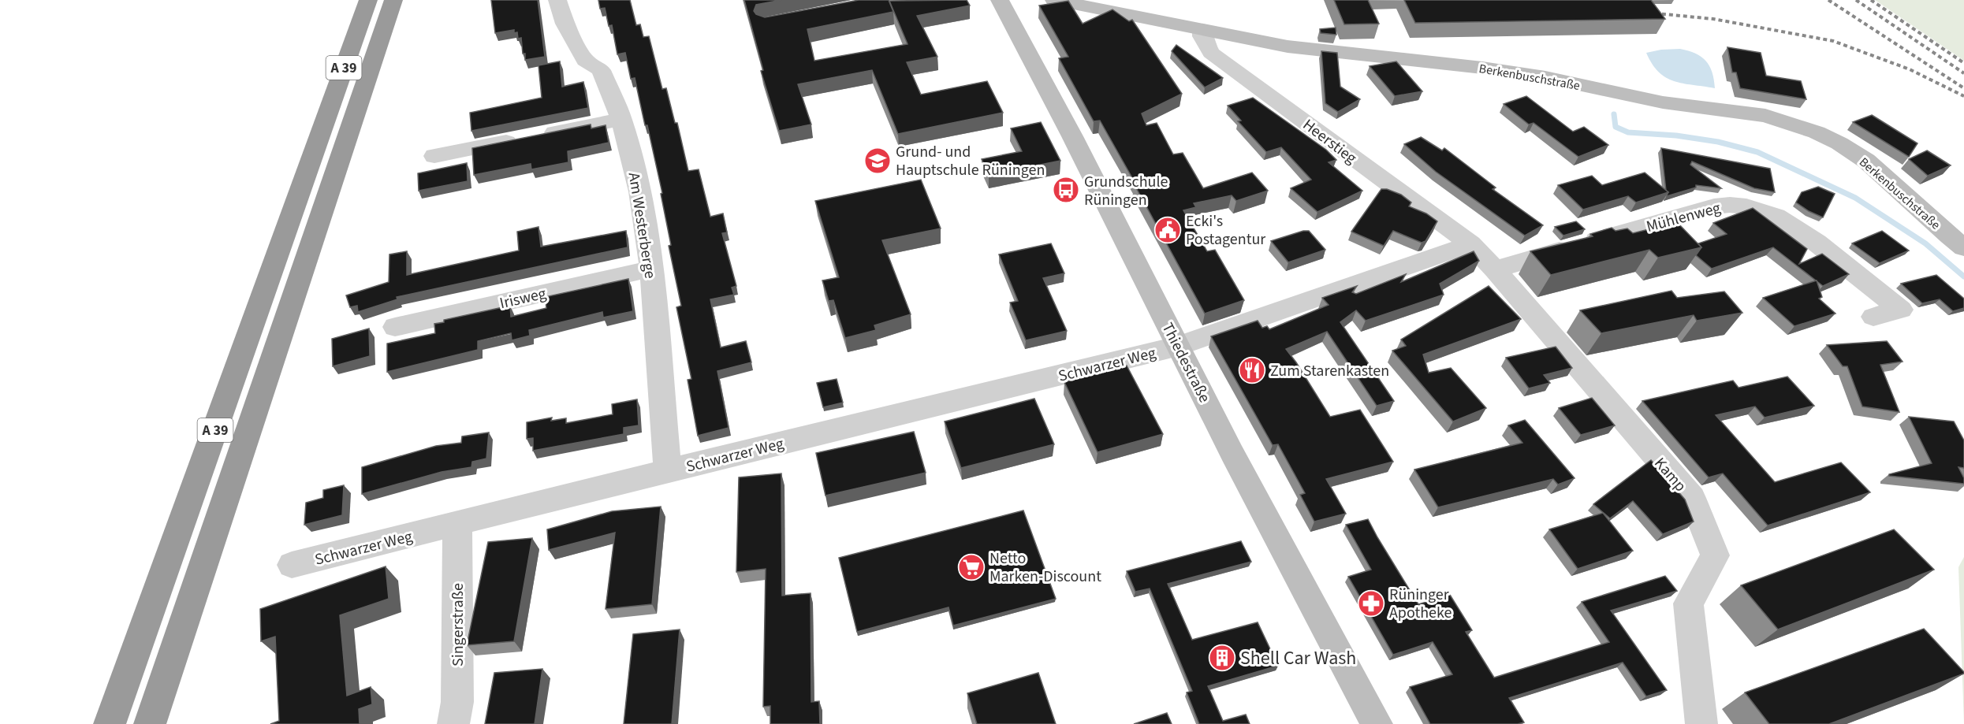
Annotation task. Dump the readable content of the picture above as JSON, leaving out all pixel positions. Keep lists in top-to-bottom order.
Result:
{
  "streets": {
    "highway": ["A 39"],
    "street": [
      "Berkenbuschstraße",
      "Heerstieg",
      "Mühlenweg",
      "Am Westerberge",
      "Irisweg",
      "Thiedestraße",
      "Schwarzer Weg",
      "Kamp",
      "Singerstraße"
    ]
  },
  "crossings": [
    ["Berkenbuschstraße", "Heerstieg"],
    ["Heerstieg", "Mühlenweg"],
    ["Heerstieg", "Kamp"],
    ["Mühlenweg", "Kamp"],
    ["Am Westerberge", "Irisweg"],
    ["Am Westerberge", "Schwarzer Weg"],
    ["Thiedestraße", "Schwarzer Weg"],
    ["Schwarzer Weg", "Singerstraße"]
  ],
  "places": {
    "school or university": ["Grund- und Hauptschule Rüningen"],
    "bus stop": ["Grundschule Rüningen"],
    "public building": ["Ecki's Postagentur"],
    "restaurant": ["Zum Starenkasten"],
    "supermarket": ["Netto Marken-Discount"],
    "pharmacy": ["Rüninger Apotheke"],
    "building": ["Shell Car Wash"]
  }
}
